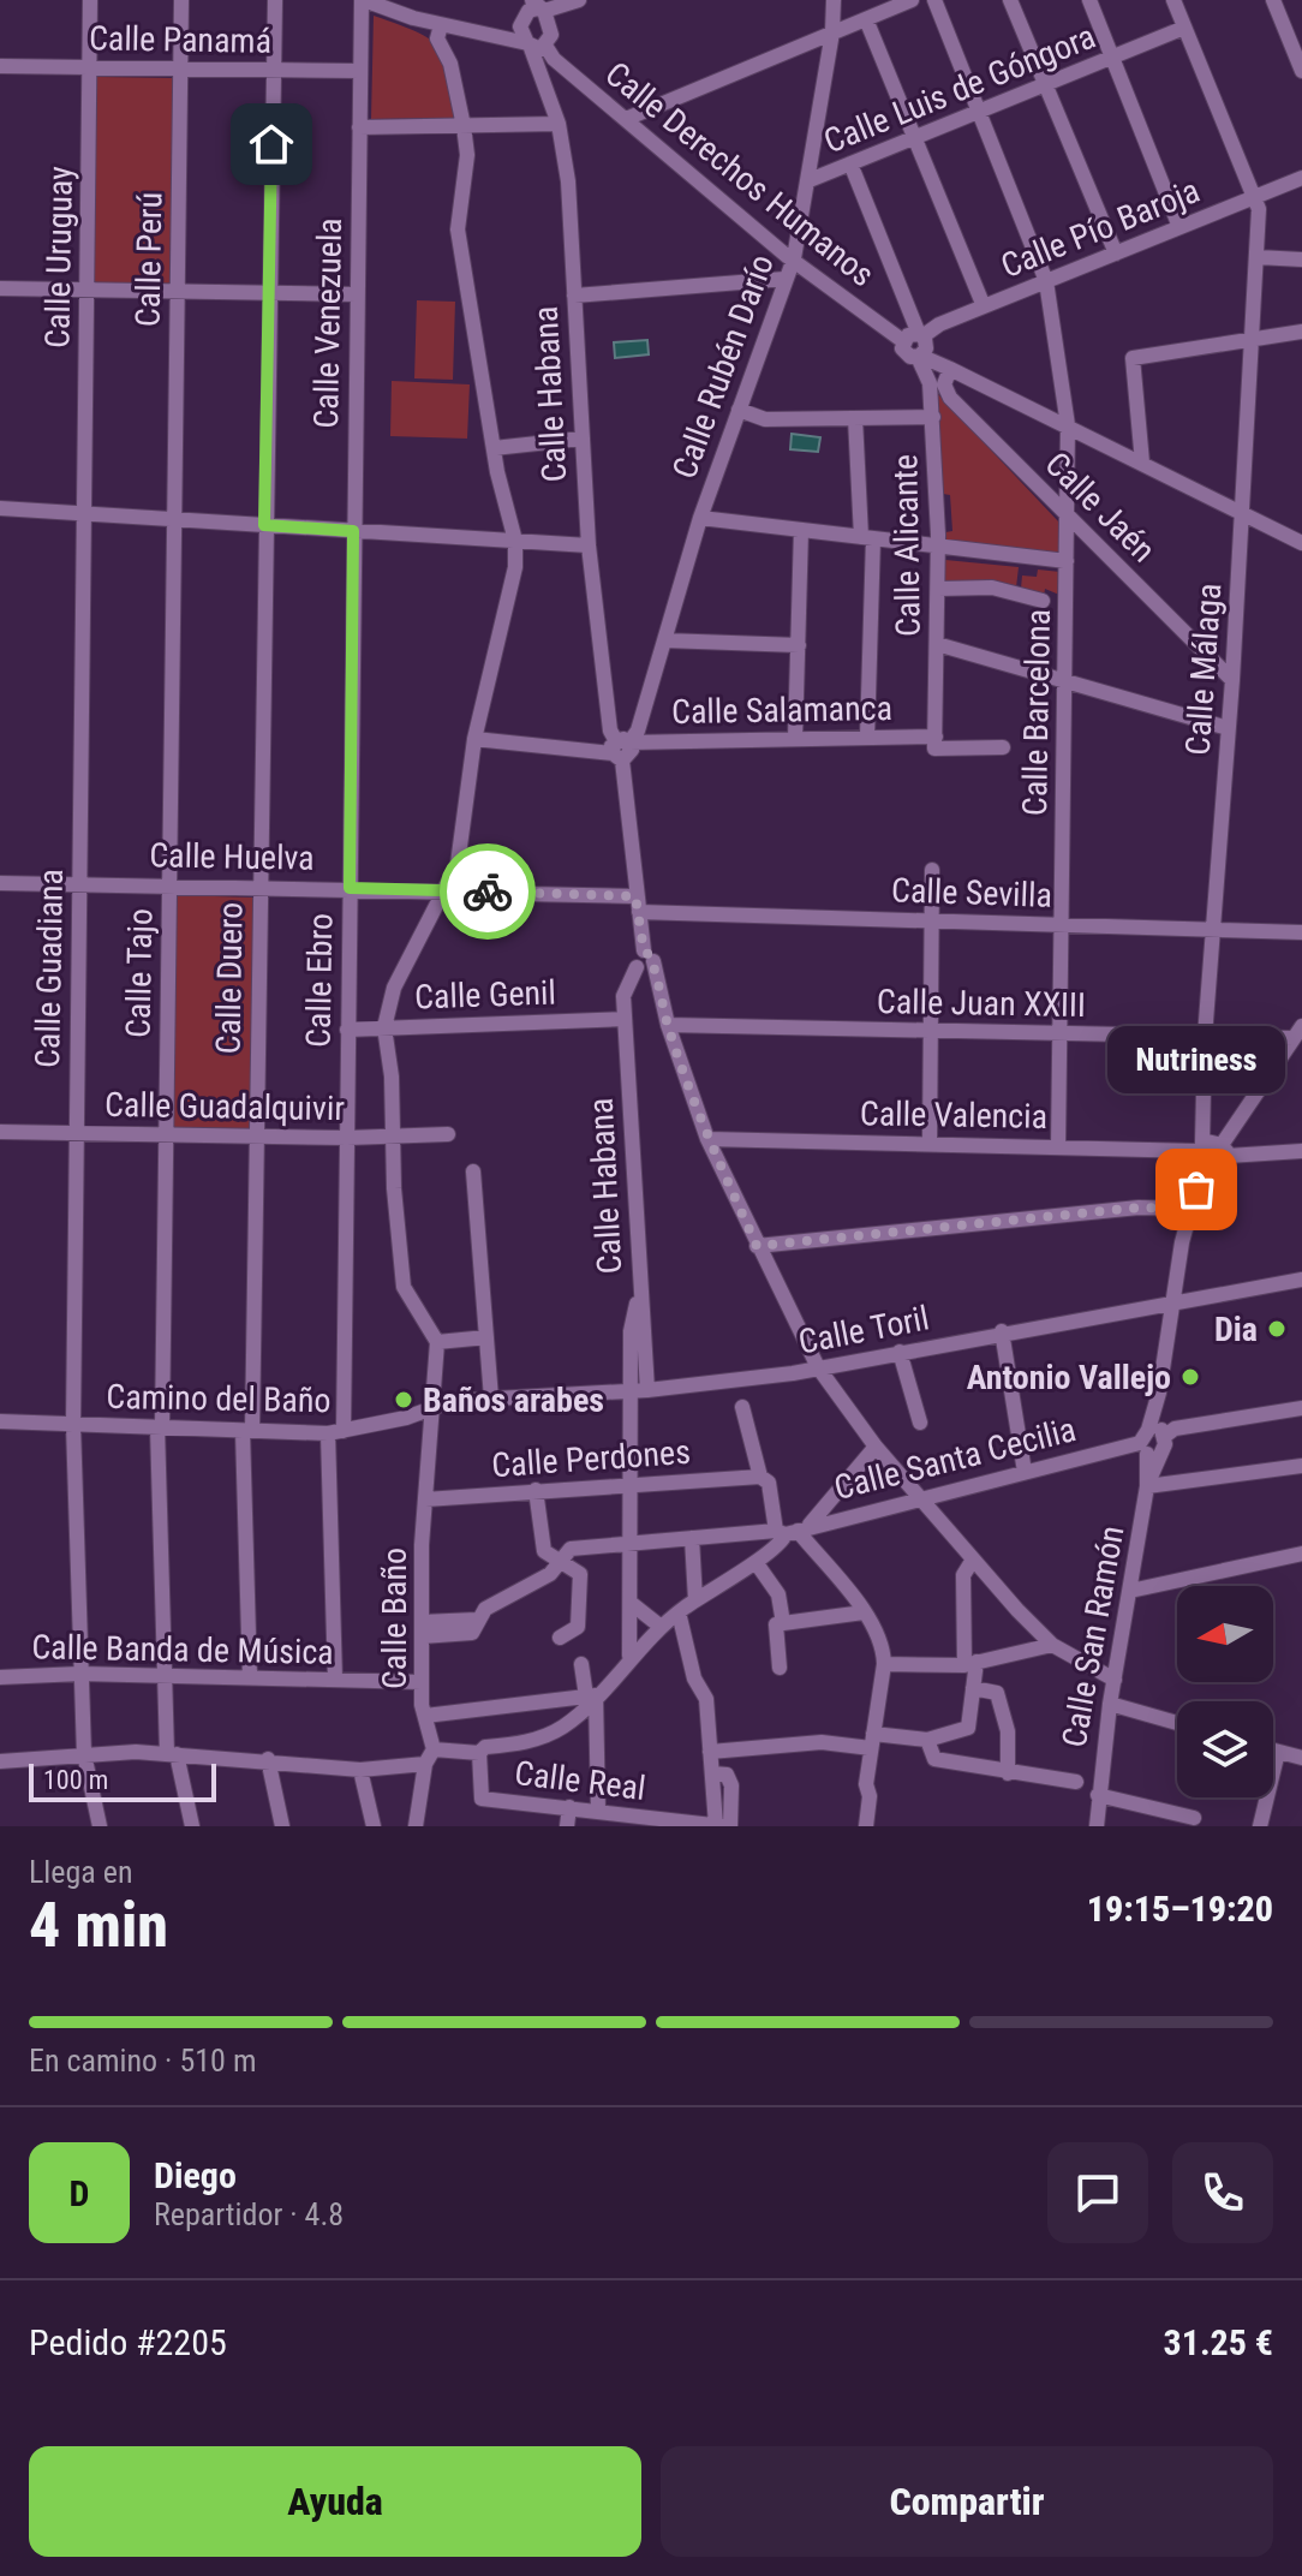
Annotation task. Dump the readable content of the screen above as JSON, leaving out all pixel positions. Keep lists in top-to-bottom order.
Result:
{
  "streets": {
    "street": [
      "Calle Panamá",
      "Calle Luis de Góngora",
      "Calle Derechos Humanos",
      "Calle Pío Baroja",
      "Calle Uruguay",
      "Calle Perú",
      "Calle Venezuela",
      "Calle Rubén Darío",
      "Calle Habana",
      "Calle Jaén",
      "Calle Alicante",
      "Calle Málaga",
      "Calle Salamanca",
      "Calle Barcelona",
      "Calle Huelva",
      "Calle Sevilla",
      "Calle Guadiana",
      "Calle Tajo",
      "Calle Duero",
      "Calle Ebro",
      "Calle Genil",
      "Calle Juan XXIII",
      "Calle Guadalquivir",
      "Calle Valencia",
      "Calle Toril",
      "Camino del Baño",
      "Calle Perdones",
      "Calle Santa Cecilia",
      "Calle Baño",
      "Calle San Ramón",
      "Calle Banda de Música",
      "Calle Real"
    ]
  },
  "crossings": [
    ["Calle Panamá", "Calle Uruguay"],
    ["Calle Panamá", "Calle Perú"],
    ["Calle Panamá", "Calle Venezuela"],
    ["Calle Panamá", "Calle Duero"],
    ["Calle Luis de Góngora", "Calle Rubén Darío"],
    ["Calle Luis de Góngora", "Calle Alicante"],
    ["Calle Luis de Góngora", "Calle Málaga"],
    ["Calle Luis de Góngora", "Calle Barcelona"],
    ["Calle Derechos Humanos", "Calle Pío Baroja"],
    ["Calle Derechos Humanos", "Calle Rubén Darío"],
    ["Calle Derechos Humanos", "Calle Habana"],
    ["Calle Pío Baroja", "Calle Alicante"],
    ["Calle Pío Baroja", "Calle Málaga"],
    ["Calle Pío Baroja", "Calle Barcelona"],
    ["Calle Uruguay", "Calle Guadiana"],
    ["Calle Perú", "Calle Tajo"],
    ["Calle Venezuela", "Calle Ebro"],
    ["Calle Rubén Darío", "Calle Habana"],
    ["Calle Rubén Darío", "Calle Salamanca"],
    ["Calle Habana", "Calle Salamanca"],
    ["Calle Habana", "Calle Huelva"],
    ["Calle Habana", "Calle Sevilla"],
    ["Calle Habana", "Calle Genil"],
    ["Calle Habana", "Calle Juan XXIII"],
    ["Calle Habana", "Calle Valencia"],
    ["Calle Habana", "Calle Toril"],
    ["Calle Habana", "Calle Perdones"],
    ["Calle Habana", "Calle Santa Cecilia"],
    ["Calle Habana", "Calle San Ramón"],
    ["Calle Jaén", "Calle Málaga"],
    ["Calle Jaén", "Calle Barcelona"],
    ["Calle Alicante", "Calle Salamanca"],
    ["Calle Málaga", "Calle Sevilla"],
    ["Calle Málaga", "Calle Juan XXIII"],
    ["Calle Málaga", "Calle Valencia"],
    ["Calle Málaga", "Calle San Ramón"],
    ["Calle Barcelona", "Calle Sevilla"],
    ["Calle Barcelona", "Calle Juan XXIII"],
    ["Calle Barcelona", "Calle Valencia"],
    ["Calle Huelva", "Calle Sevilla"],
    ["Calle Huelva", "Calle Guadiana"],
    ["Calle Huelva", "Calle Tajo"],
    ["Calle Huelva", "Calle Duero"],
    ["Calle Huelva", "Calle Ebro"],
    ["Calle Guadiana", "Calle Guadalquivir"],
    ["Calle Guadiana", "Camino del Baño"],
    ["Calle Guadiana", "Calle Banda de Música"],
    ["Calle Tajo", "Calle Guadalquivir"],
    ["Calle Tajo", "Camino del Baño"],
    ["Calle Tajo", "Calle Banda de Música"],
    ["Calle Duero", "Calle Guadalquivir"],
    ["Calle Duero", "Camino del Baño"],
    ["Calle Duero", "Calle Banda de Música"],
    ["Calle Ebro", "Calle Genil"],
    ["Calle Ebro", "Calle Guadalquivir"],
    ["Calle Ebro", "Camino del Baño"],
    ["Calle Ebro", "Calle Banda de Música"],
    ["Calle Valencia", "Calle San Ramón"],
    ["Calle Toril", "Camino del Baño"],
    ["Calle Toril", "Calle Baño"],
    ["Calle Toril", "Calle San Ramón"],
    ["Camino del Baño", "Calle Baño"],
    ["Calle Perdones", "Calle Baño"],
    ["Calle Santa Cecilia", "Calle Baño"],
    ["Calle Santa Cecilia", "Calle San Ramón"],
    ["Calle Santa Cecilia", "Calle Real"],
    ["Calle Baño", "Calle Banda de Música"]
  ],
  "places": [
    "Nutriness",
    "Dia",
    "Antonio Vallejo",
    "Baños arabes"
  ],
  "scale_bar": "100 m",
  "north": "left",
  "page": {
    "bubble": "Nutriness",
    "scale": "100 m",
    "heading": ["4 min", "Llega en", "19:15–19:20"],
    "panel": [
      "Diego",
      "Repartidor · 4.8",
      "Pedido #2205",
      "31.25 €"
    ],
    "bar": "En camino · 510 m",
    "round": "D",
    "buttons": ["Ayuda", "Compartir"]
  }
}
